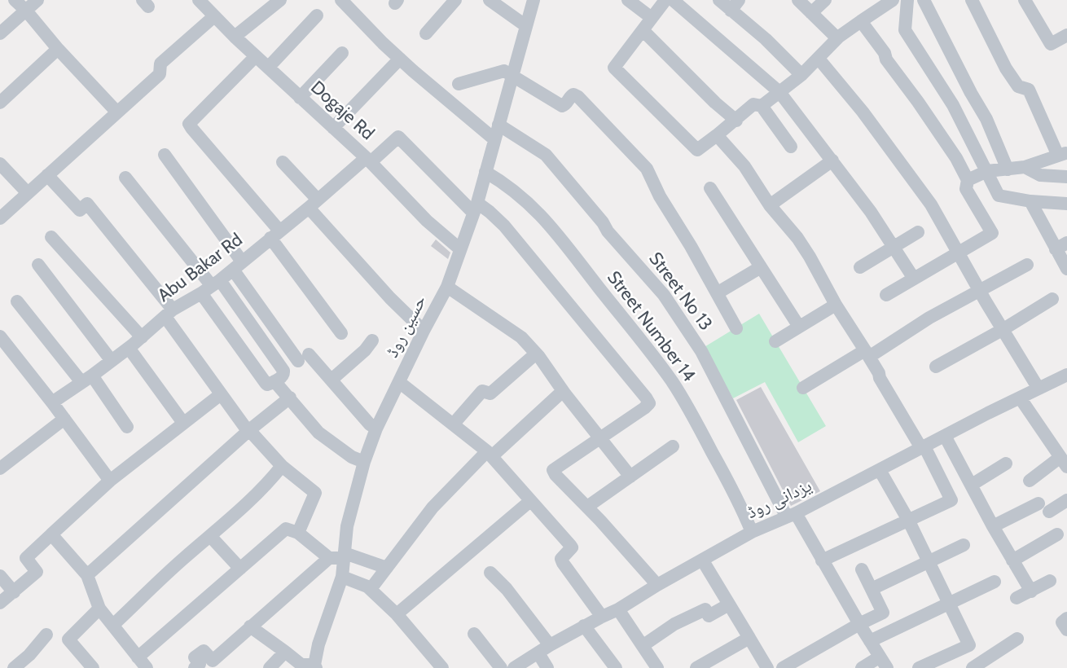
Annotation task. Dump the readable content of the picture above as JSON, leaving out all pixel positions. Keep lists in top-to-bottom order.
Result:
{
  "streets": {
    "street": [
      "Dogaje Rd",
      "Abu Bakar Rd",
      "Street No 13",
      "حسین روڈ",
      "Street Number 14",
      "یزدانی روڈ"
    ]
  },
  "crossings": [
    ["Dogaje Rd", "Abu Bakar Rd"],
    ["Dogaje Rd", "حسین روڈ"],
    ["Abu Bakar Rd", "حسین روڈ"],
    ["Street No 13", "حسین روڈ"],
    ["Street No 13", "یزدانی روڈ"],
    ["حسین روڈ", "Street Number 14"],
    ["Street Number 14", "یزدانی روڈ"]
  ]
}
